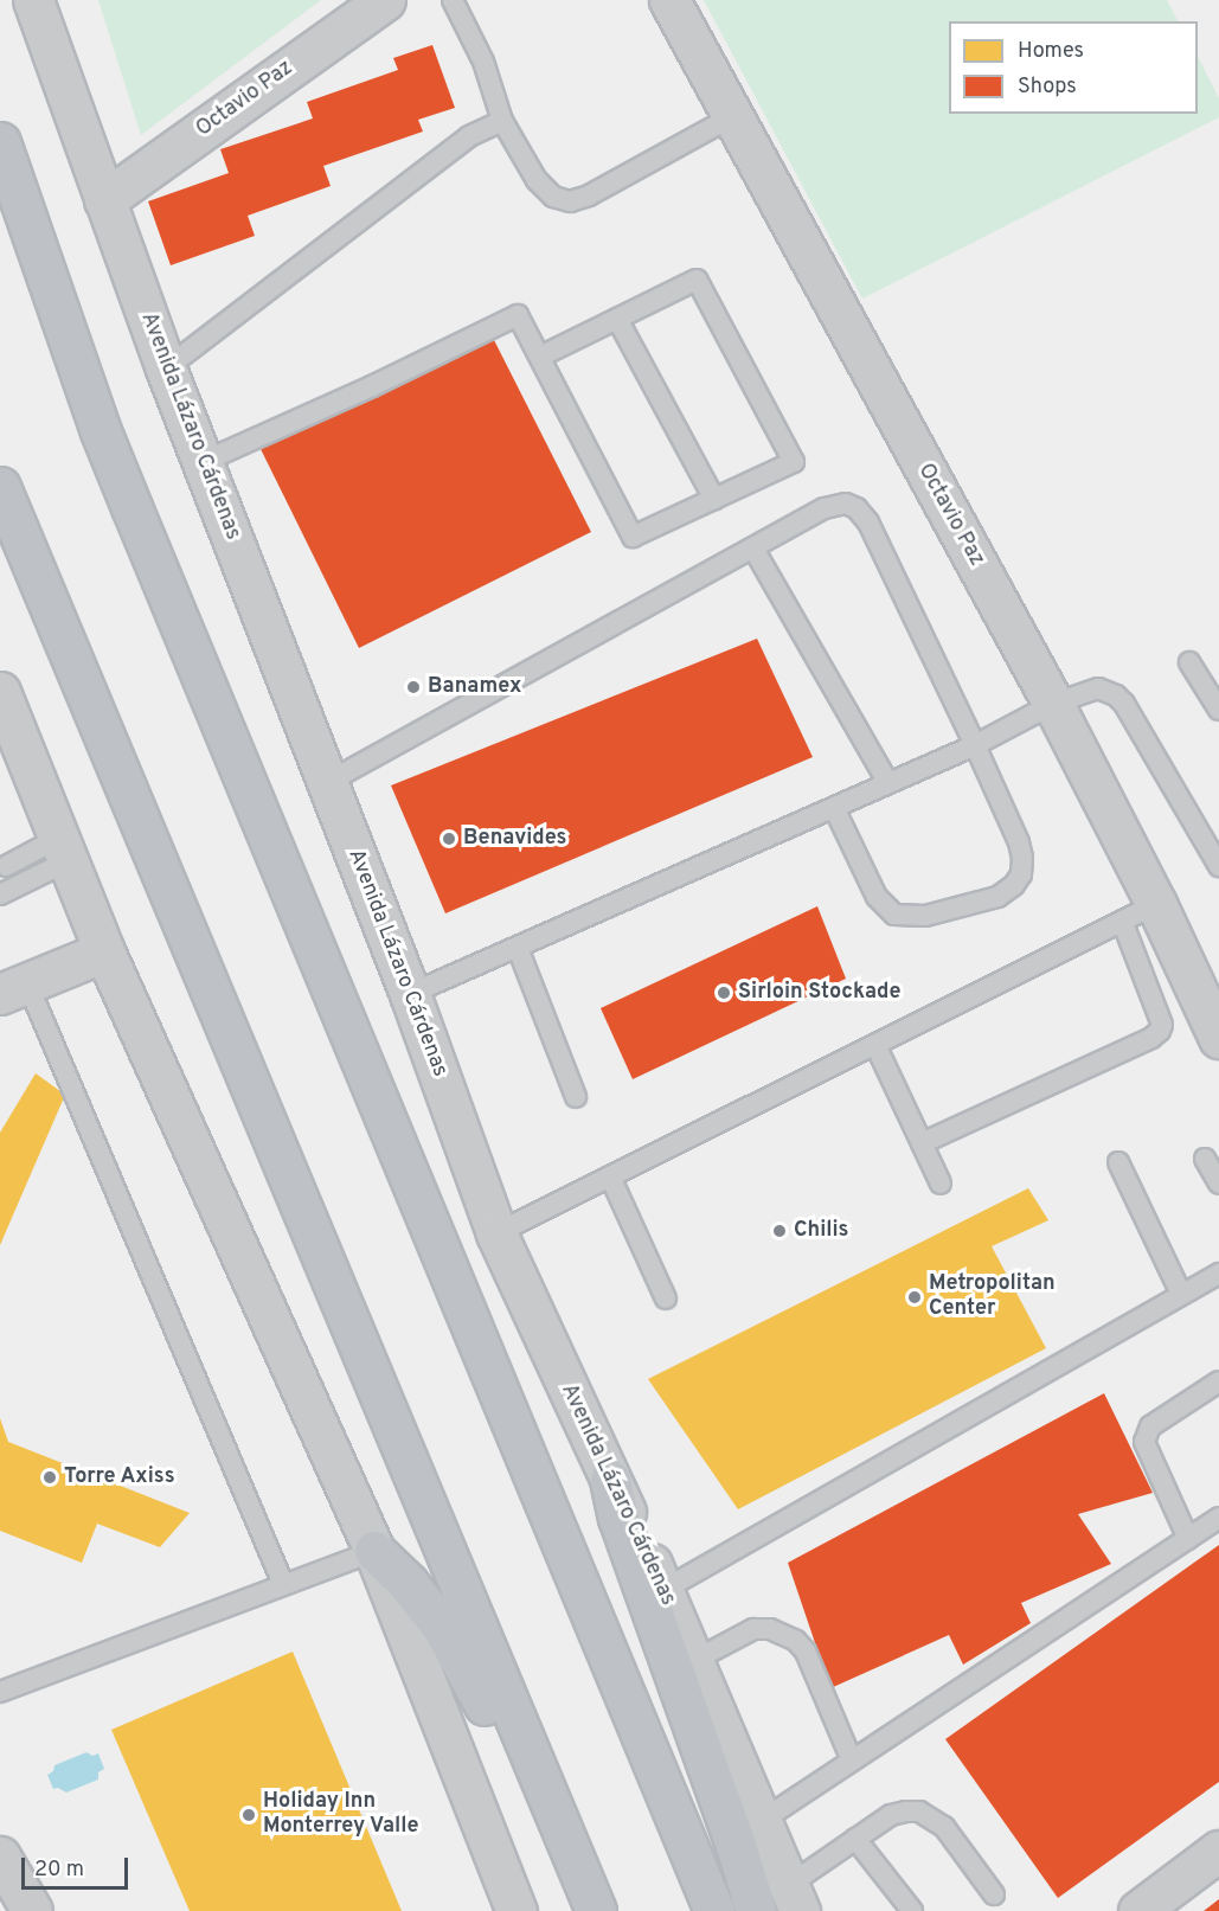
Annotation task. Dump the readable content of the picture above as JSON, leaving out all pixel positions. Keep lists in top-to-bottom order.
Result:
{
  "streets": {
    "street": ["Octavio Paz", "Avenida Lázaro Cárdenas"]
  },
  "crossings": [
    ["Octavio Paz", "Avenida Lázaro Cárdenas"]
  ],
  "places": [
    "Banamex",
    "Benavides",
    "Sirloin Stockade",
    "Chilis",
    "Metropolitan Center",
    "Torre Axiss",
    "Holiday Inn Monterrey Valle"
  ],
  "legend": ["Homes", "Shops"],
  "scale_bar": "20 m"
}
